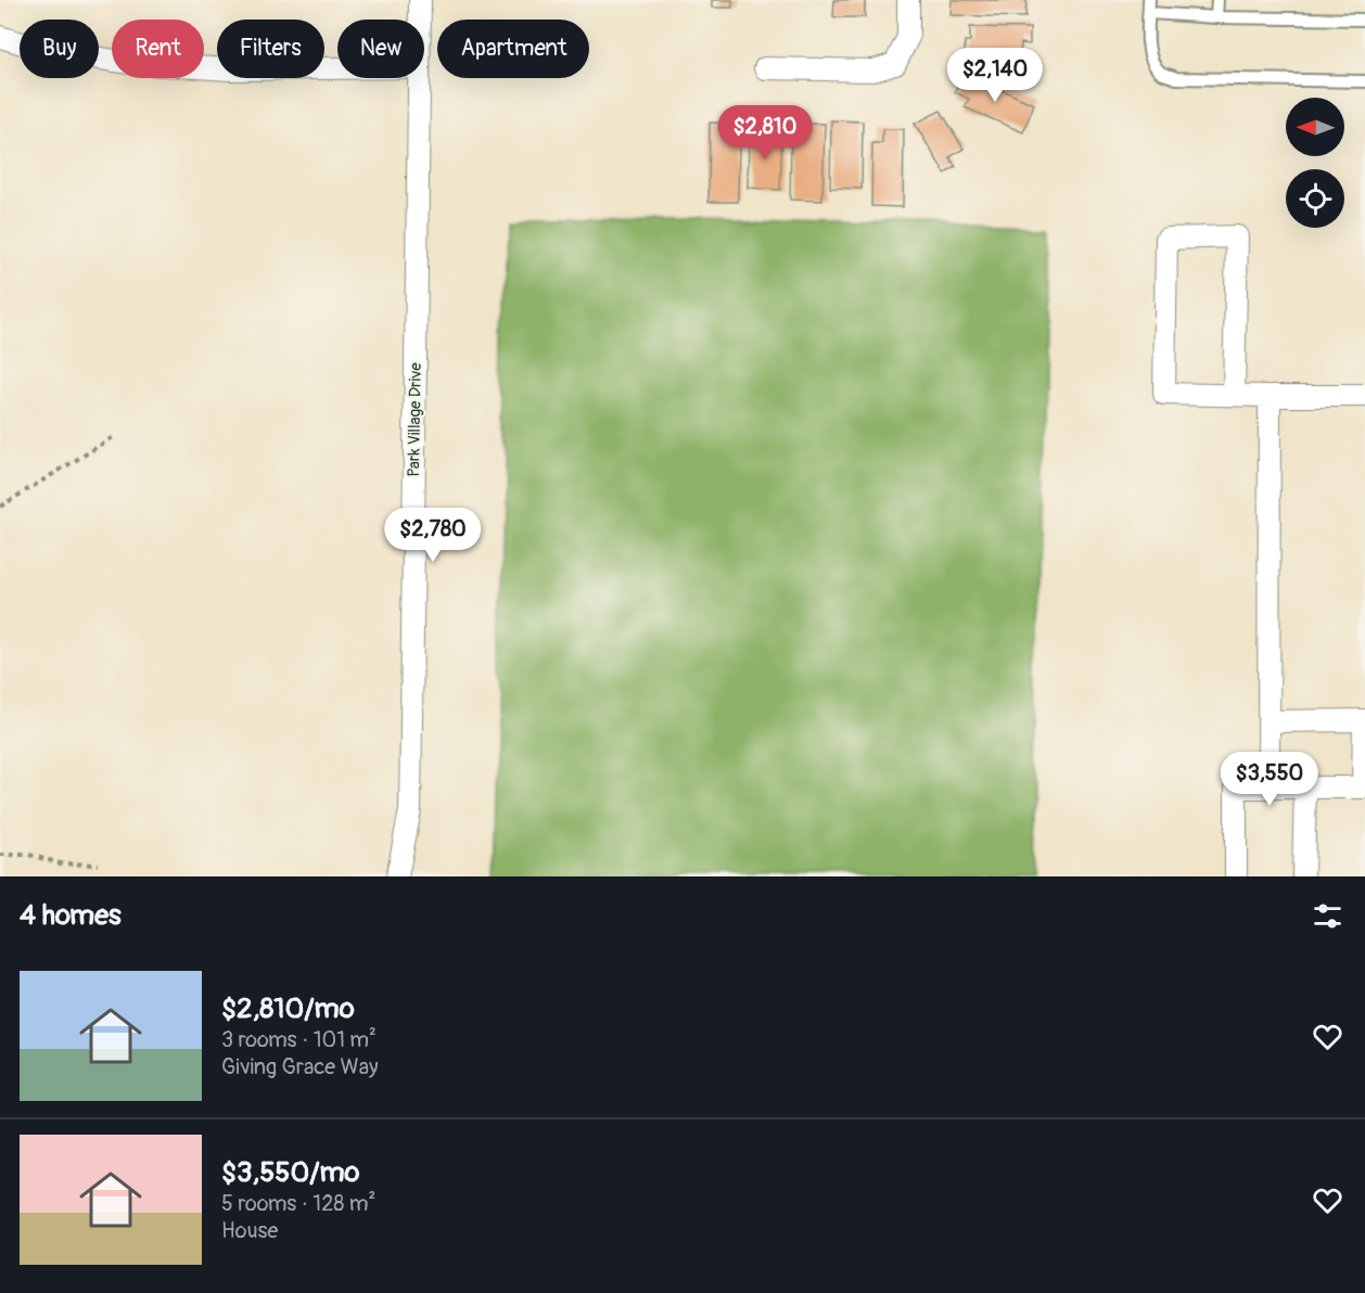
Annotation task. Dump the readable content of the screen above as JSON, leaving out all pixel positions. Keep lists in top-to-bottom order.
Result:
{
  "streets": {
    "street": ["Park Village Drive"]
  },
  "north": "left",
  "page": {
    "chip": [
      "Buy",
      "Rent",
      "Filters",
      "New",
      "Apartment"
    ],
    "price": [
      "$2,140",
      "$2,810",
      "$2,780",
      "$3,550"
    ],
    "heading": "4 homes",
    "list": [
      {
        "name": "$2,810/mo",
        "note": "3 rooms · 101 m² · Giving Grace Way"
      },
      {
        "name": "$3,550/mo",
        "note": "5 rooms · 128 m² · House"
      }
    ]
  }
}
